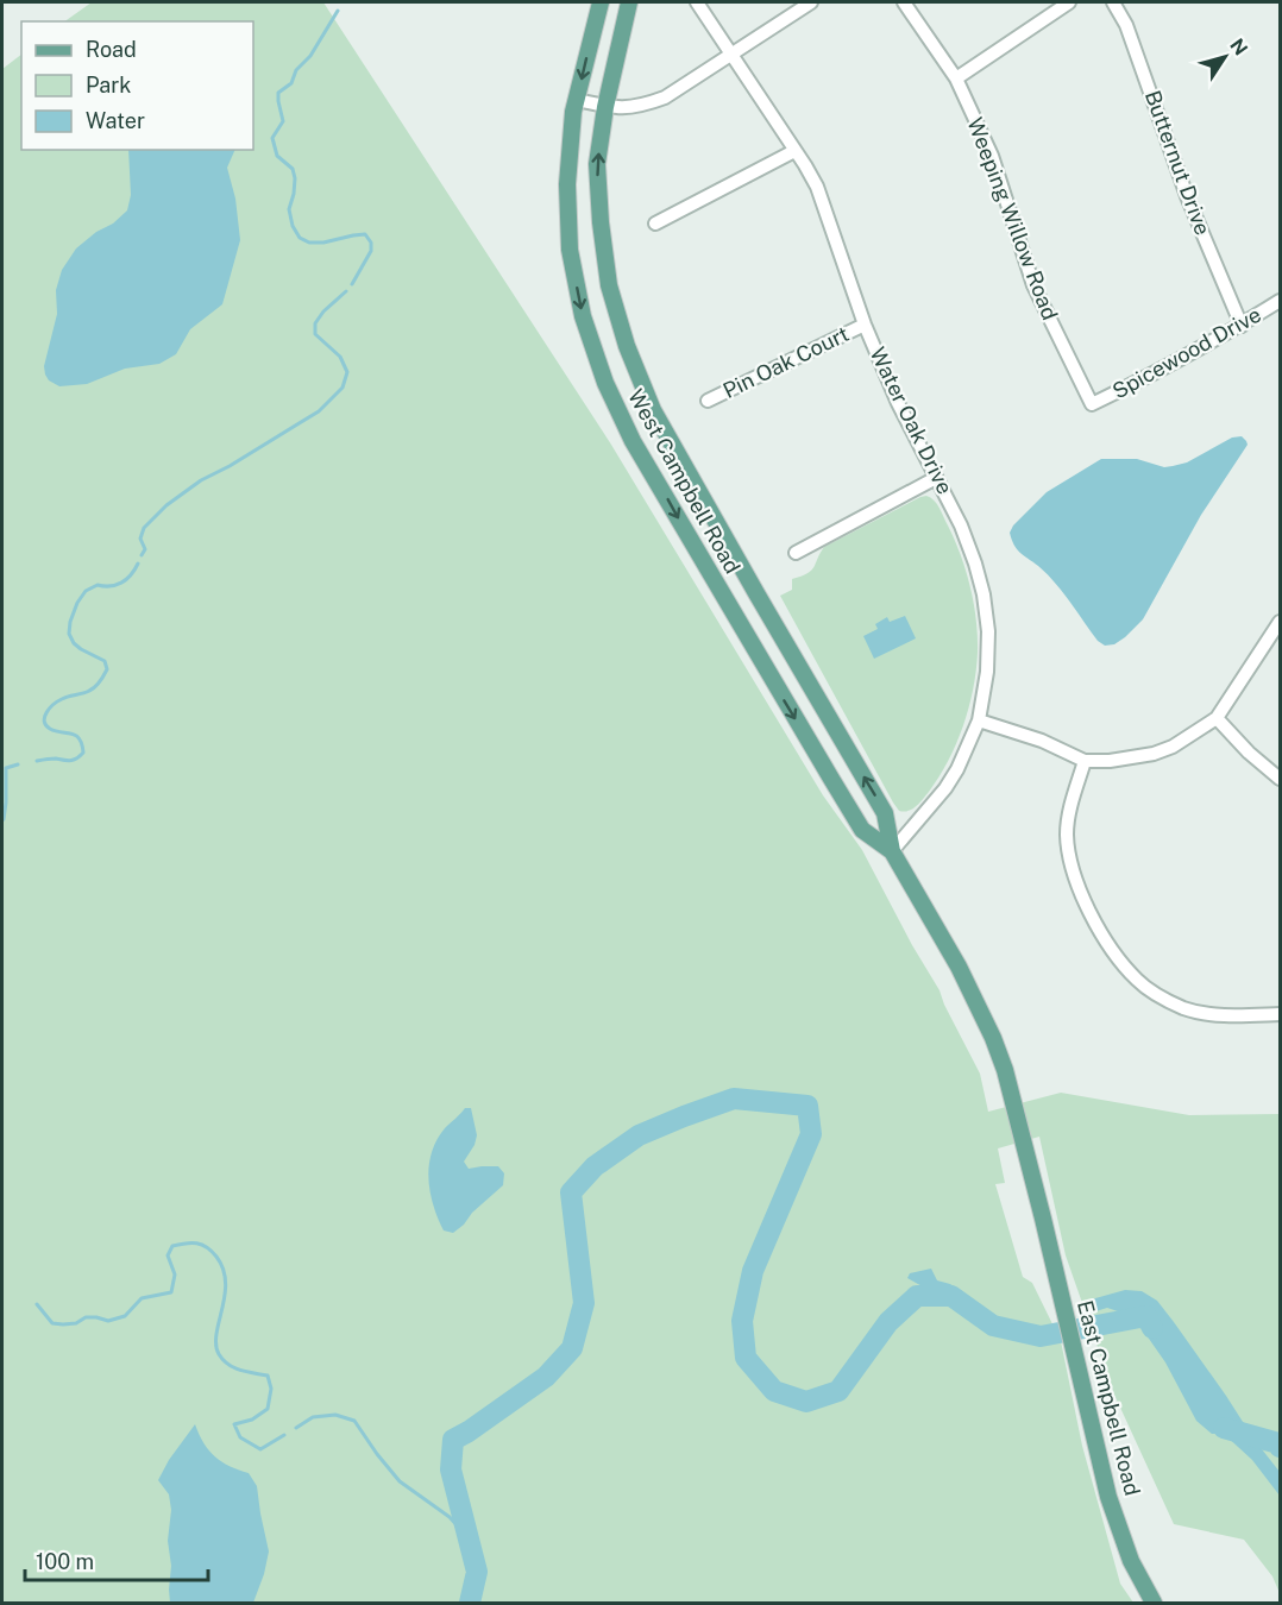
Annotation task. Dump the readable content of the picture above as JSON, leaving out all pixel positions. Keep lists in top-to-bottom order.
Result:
{
  "streets": {
    "main road": ["West Campbell Road", "East Campbell Road"],
    "street": [
      "Butternut Drive",
      "Weeping Willow Road",
      "Spicewood Drive",
      "Pin Oak Court",
      "Water Oak Drive"
    ]
  },
  "crossings": [
    ["Butternut Drive", "Spicewood Drive"],
    ["Weeping Willow Road", "Spicewood Drive"],
    ["Pin Oak Court", "Water Oak Drive"],
    ["Water Oak Drive", "West Campbell Road"],
    ["West Campbell Road", "East Campbell Road"]
  ],
  "legend": ["Road", "Park", "Water"],
  "scale_bar": "100 m",
  "north": "top right"
}
